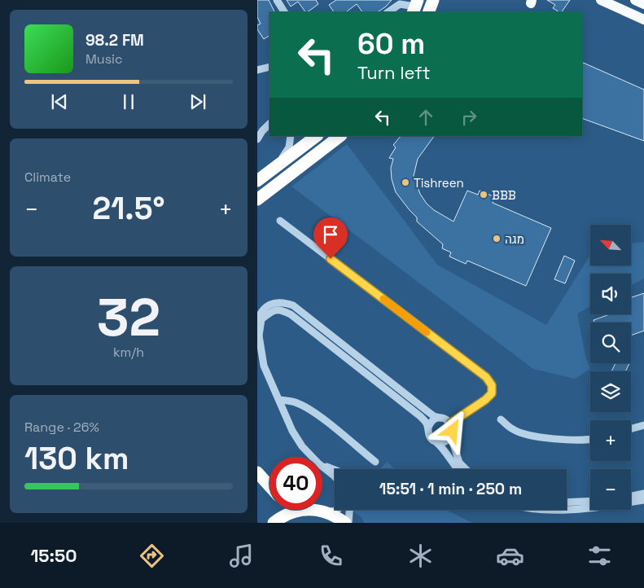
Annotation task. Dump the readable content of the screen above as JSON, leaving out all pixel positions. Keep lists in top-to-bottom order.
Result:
{
  "places": ["Tishreen", "BBB", "מגה"],
  "north": "top left",
  "page": {
    "turn": ["60 m", "Turn left"],
    "song": ["98.2 FM", "Music"],
    "tile": [
      "Climate",
      ["32", "km/h"],
      ["Range · 26%", "130 km"]
    ],
    "heat": ["−", "21.5°", "+"],
    "map_buttons": ["+", "−"],
    "limit": "40",
    "trip": "15:51 · 1 min · 250 m",
    "tabs": "15:50"
  }
}
